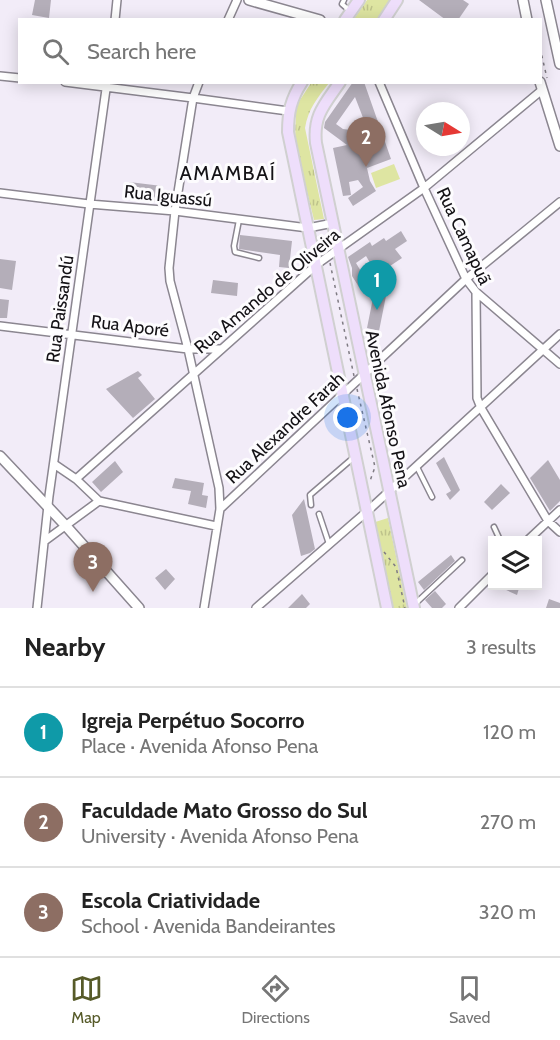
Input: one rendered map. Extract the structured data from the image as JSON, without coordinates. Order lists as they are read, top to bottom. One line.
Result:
{"streets":{"main road":["Avenida Afonso Pena"],"street":["Rua Iguassú","Rua Camapuã","Rua Amando de Oliveira","Rua Paissandú","Rua Aporé","Rua Alexandre Farah"]},"crossings":[["Rua Iguassú","Rua Paissandú"],["Rua Iguassú","Avenida Afonso Pena"],["Rua Camapuã","Rua Amando de Oliveira"],["Rua Camapuã","Rua Alexandre Farah"],["Rua Amando de Oliveira","Rua Aporé"],["Rua Amando de Oliveira","Avenida Afonso Pena"],["Rua Paissandú","Rua Aporé"],["Avenida Afonso Pena","Rua Alexandre Farah"]],"districts":["AMAMBAÍ"],"north":"right","page":{"search":"Search here","pins":["2","1","3"],"heading":["Nearby","3 results"],"list":[{"mark":"1","name":"Igreja Perpétuo Socorro","note":"Place · Avenida Afonso Pena","value":"120 m"},{"mark":"2","name":"Faculdade Mato Grosso do Sul","note":"University · Avenida Afonso Pena","value":"270 m"},{"mark":"3","name":"Escola Criatividade","note":"School · Avenida Bandeirantes","value":"320 m"}],"nav":["Map","Directions","Saved"]}}
